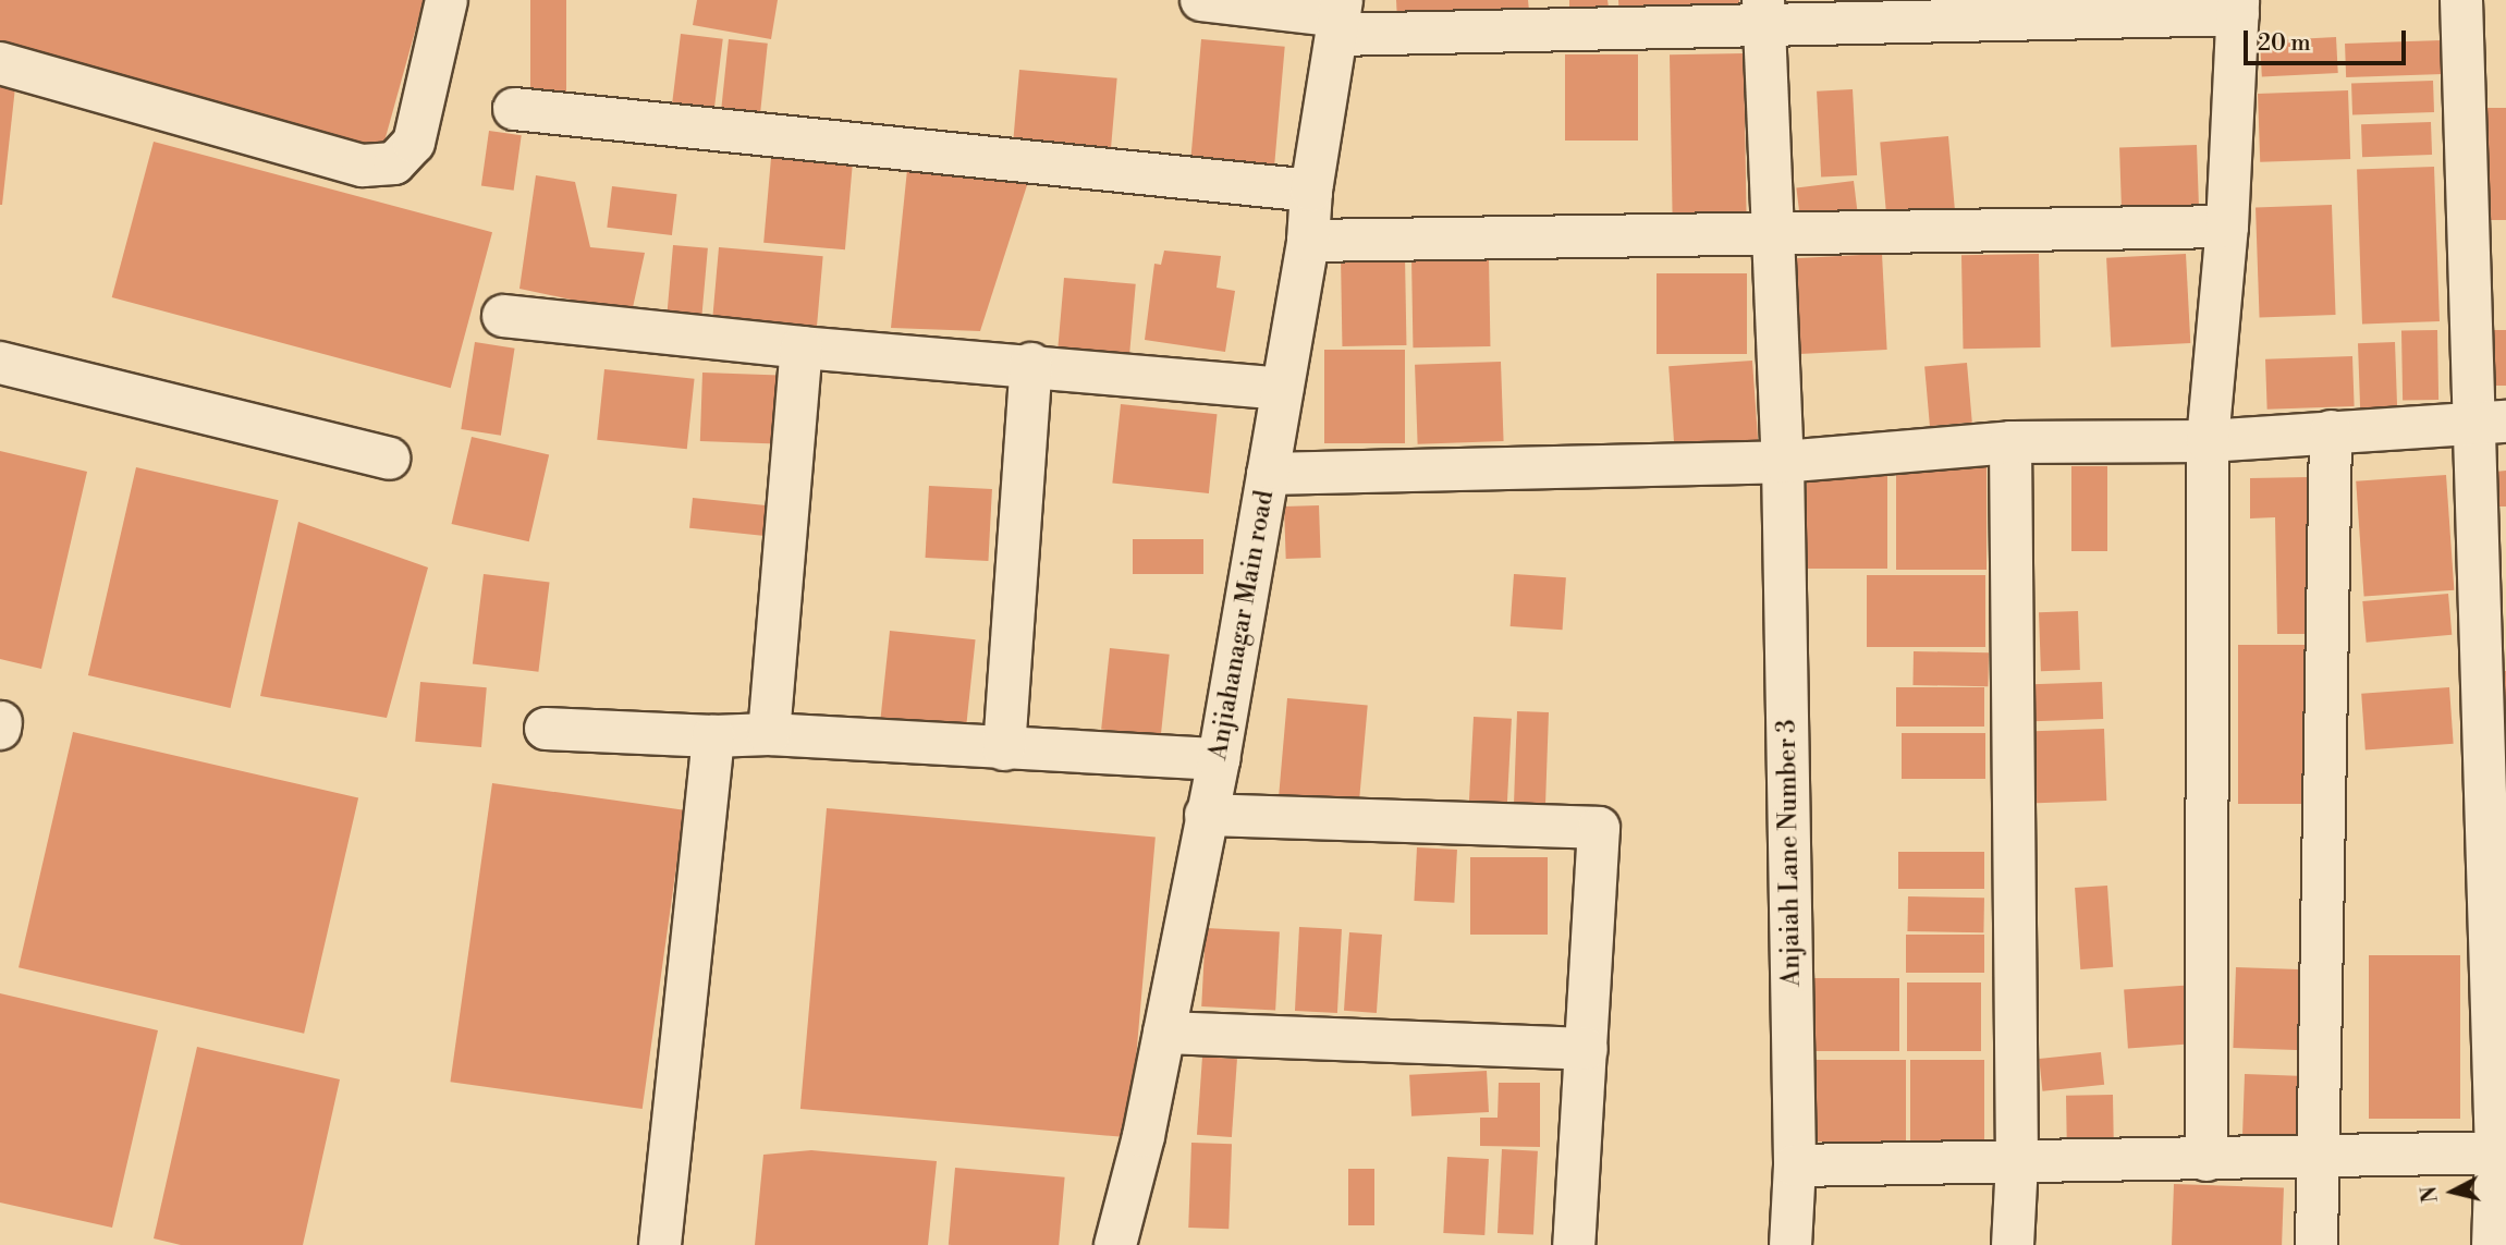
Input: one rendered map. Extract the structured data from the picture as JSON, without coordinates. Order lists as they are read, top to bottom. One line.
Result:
{"streets":{"street":["Anjiahanagar Main road","Anjaiah Lane Number 3"]},"scale_bar":"20 m","north":"left"}
